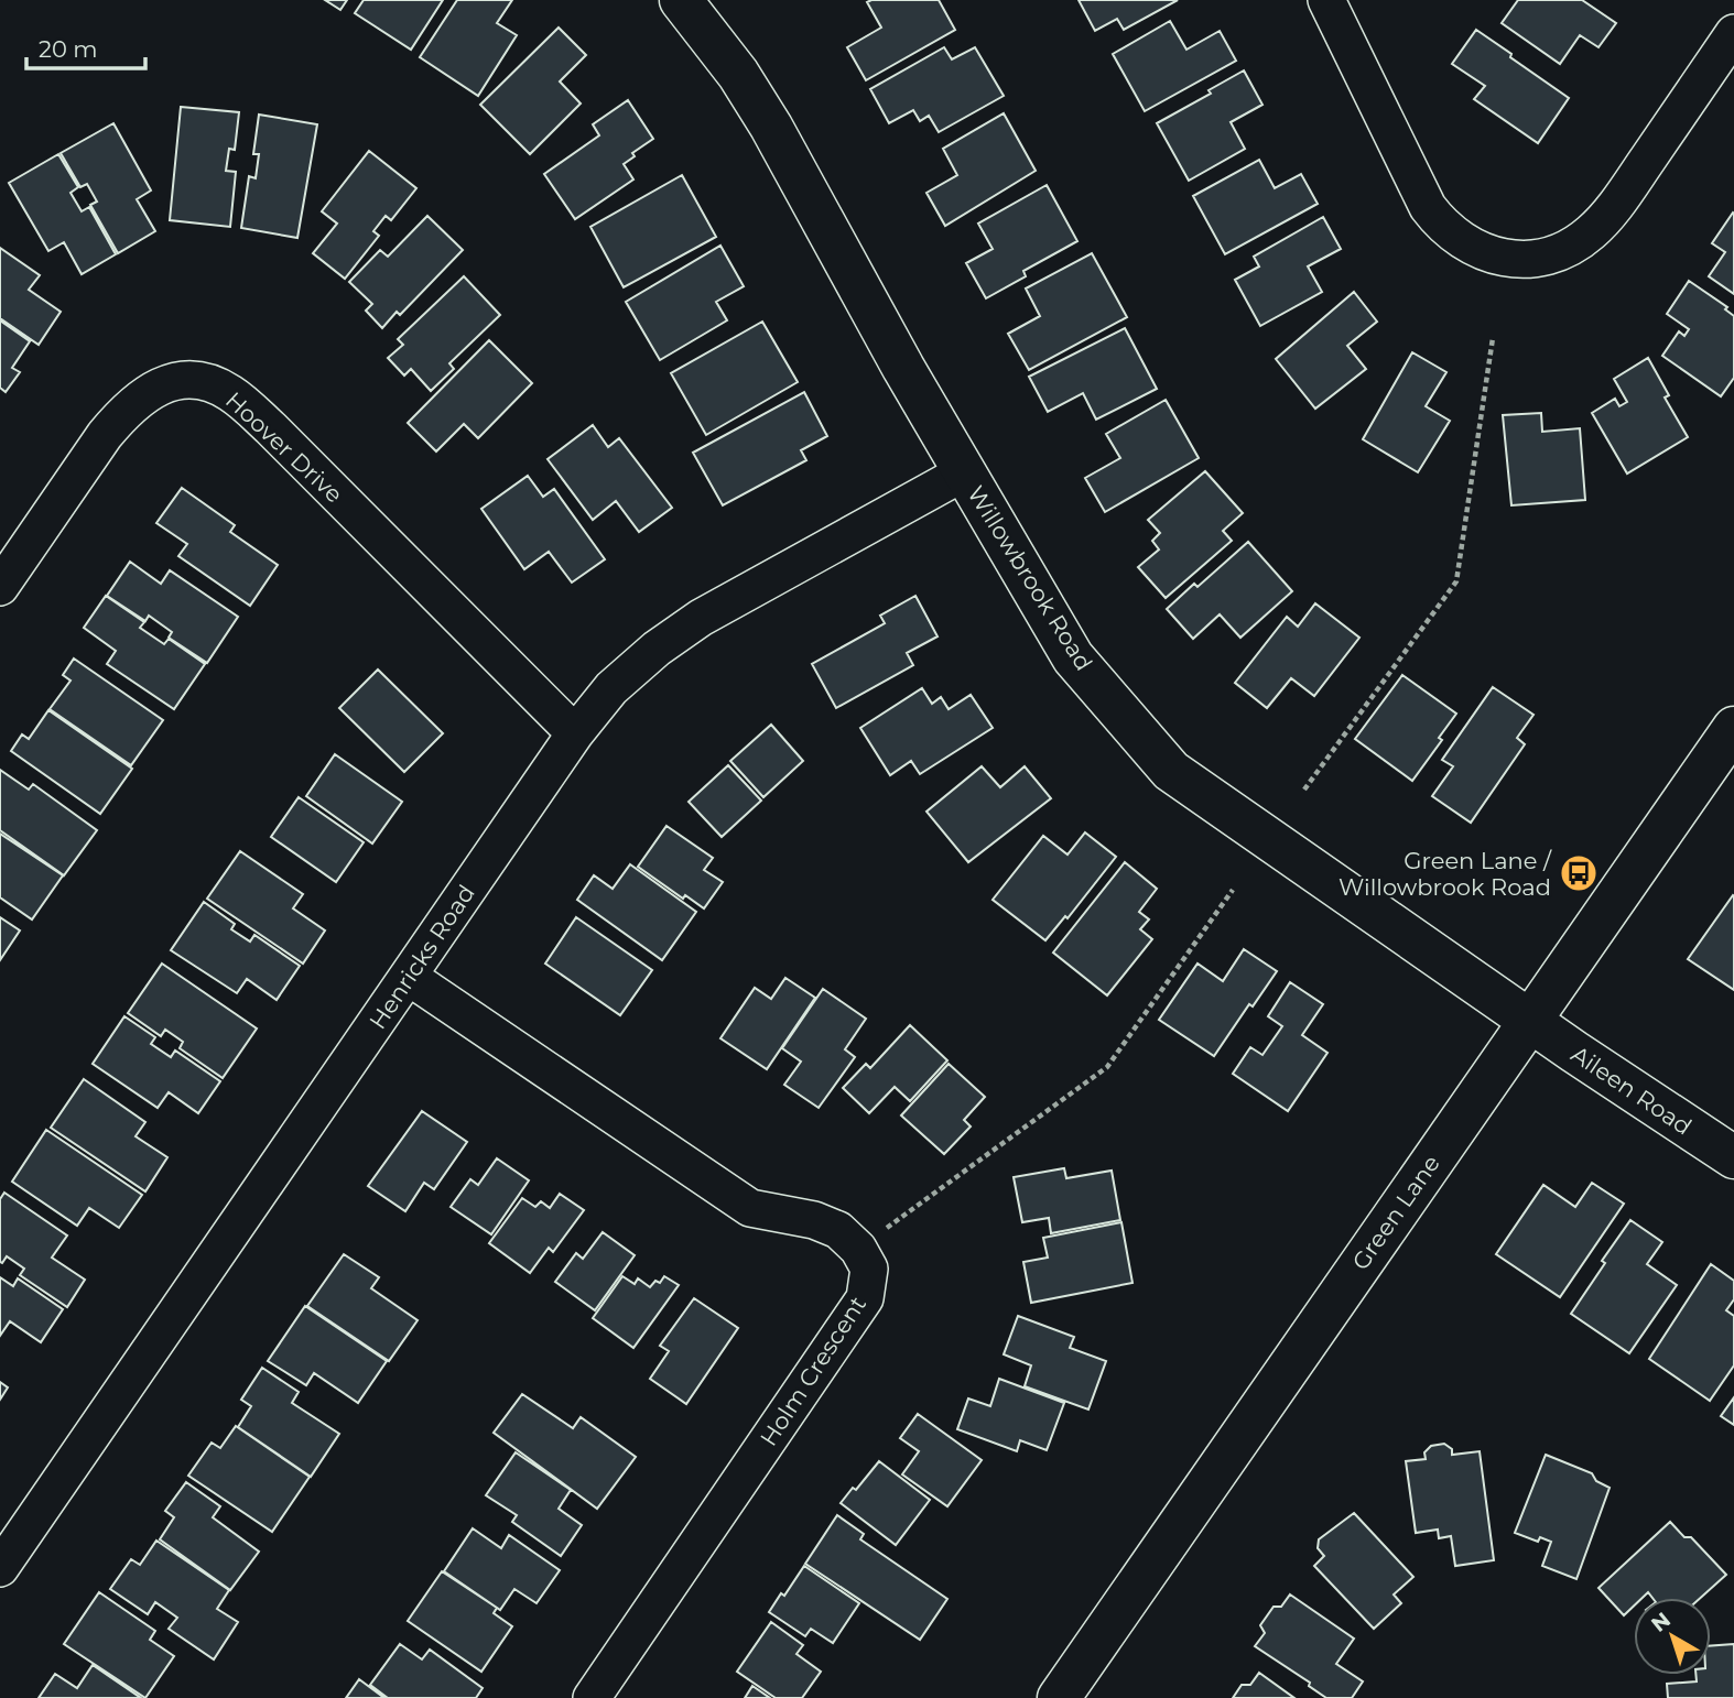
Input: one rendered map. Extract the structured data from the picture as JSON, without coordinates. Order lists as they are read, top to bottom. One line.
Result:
{"streets":{"street":["Hoover Drive","Willowbrook Road","Henricks Road","Aileen Road","Green Lane","Holm Crescent"]},"crossings":[["Hoover Drive","Henricks Road"],["Willowbrook Road","Henricks Road"],["Willowbrook Road","Aileen Road"],["Willowbrook Road","Green Lane"],["Aileen Road","Green Lane"]],"places":{"bus stop":["Green Lane / Willowbrook Road"]},"scale_bar":"20 m","north":"top left"}
